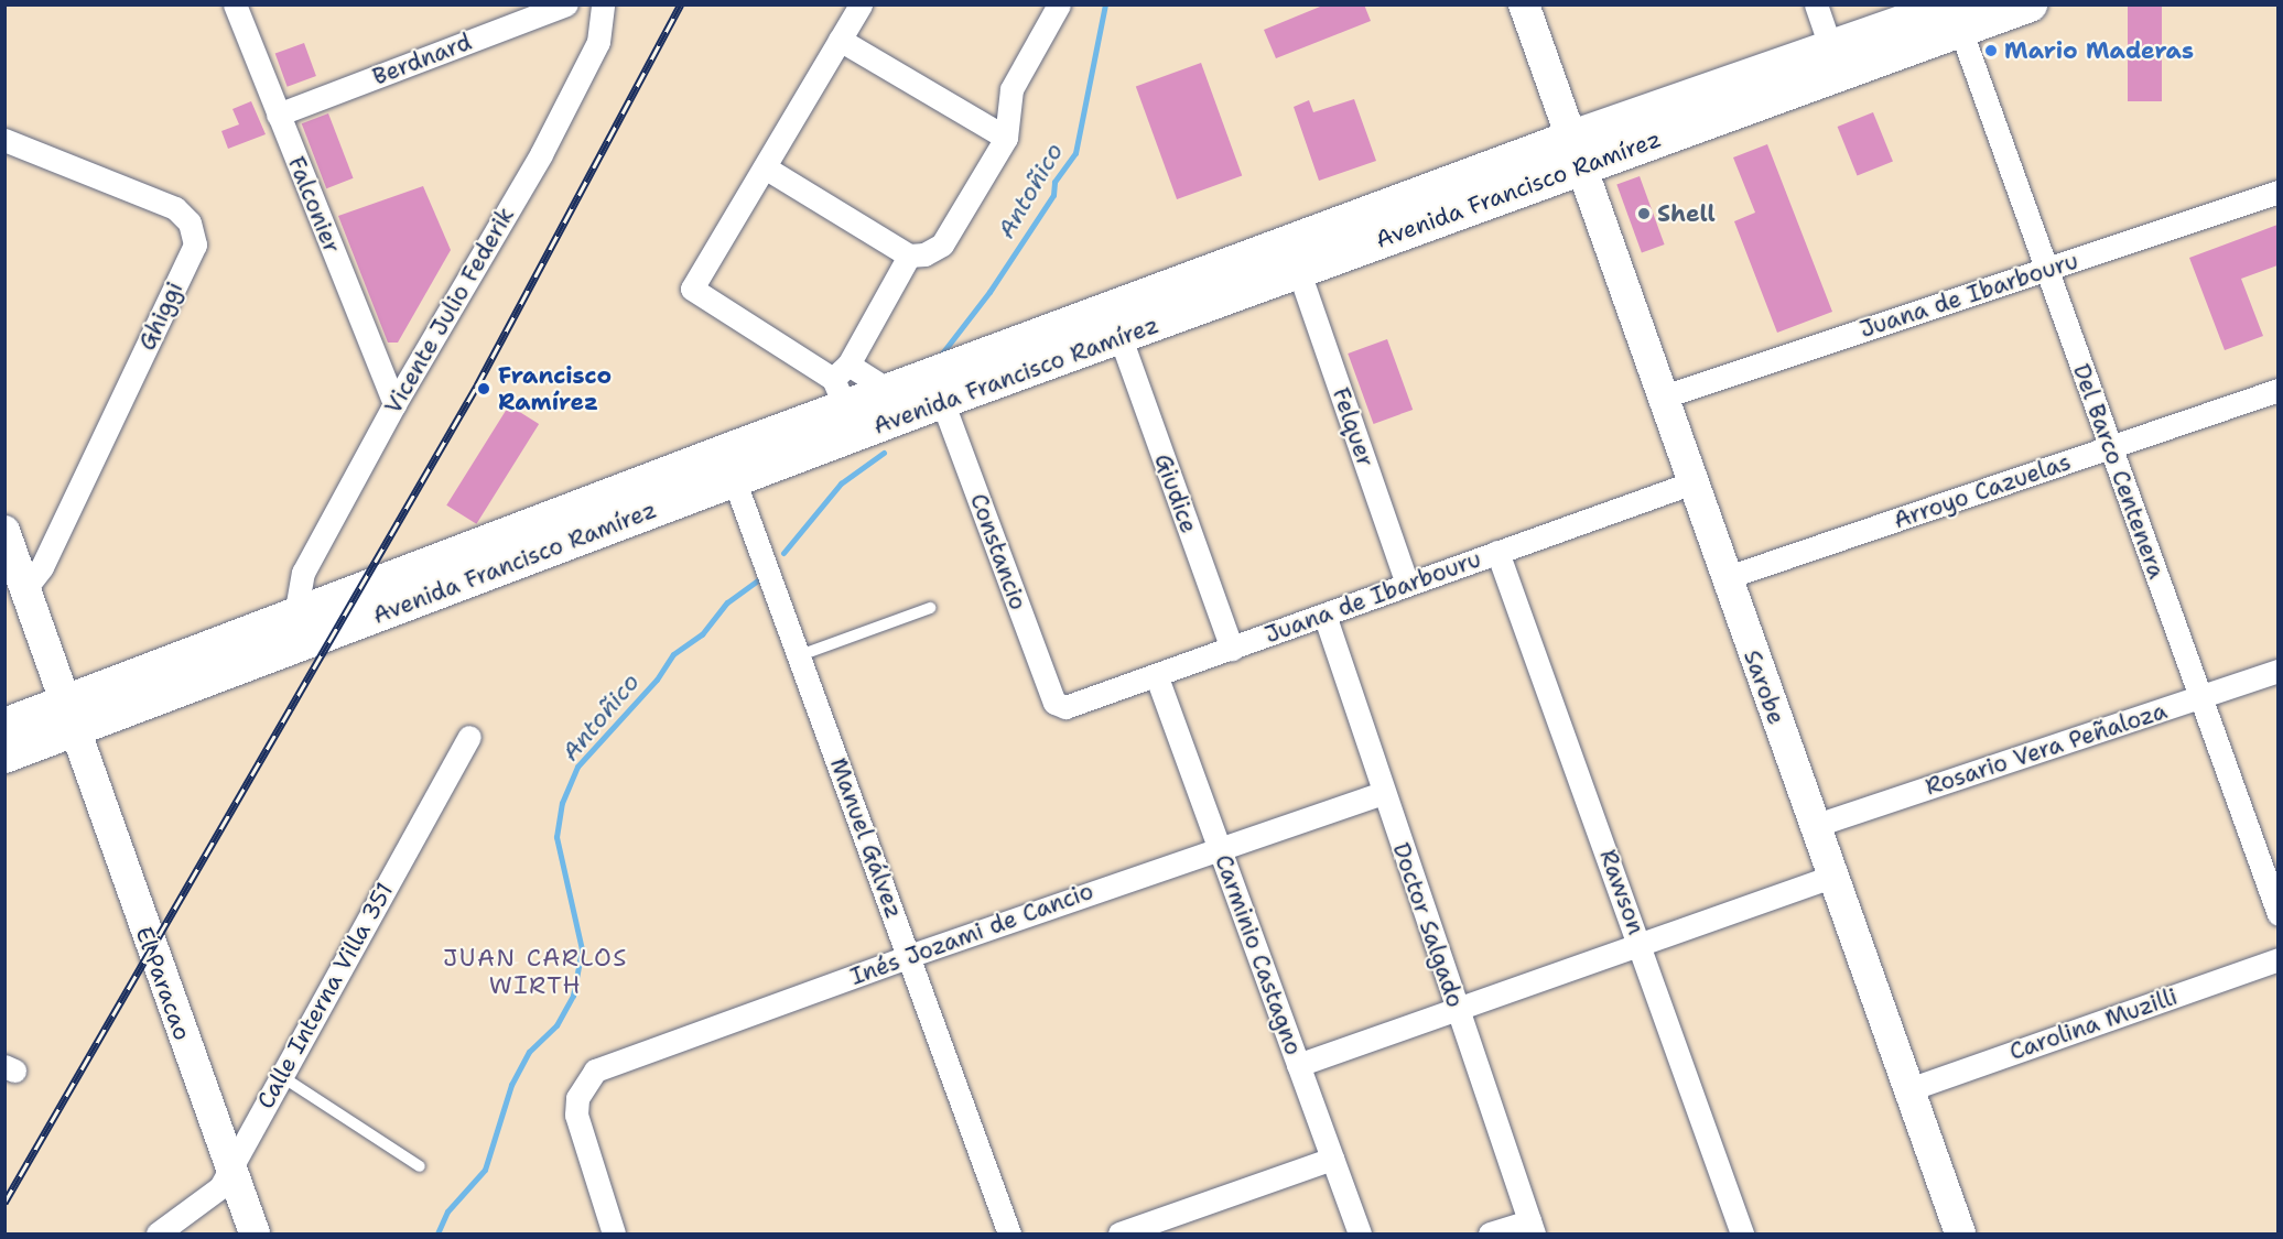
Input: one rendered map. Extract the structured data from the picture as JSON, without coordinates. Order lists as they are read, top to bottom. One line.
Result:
{"streets":{"main road":["Avenida Francisco Ramírez"],"street":["Berdnard","Falconier","Juana de Ibarbouru","Vicente Julio Federik","Ghiggi","Felquer","Del Barco Centenera","Arroyo Cazuelas","Giudice","Constancio","Sarobe","Rosario Vera Peñaloza","Manuel Gálvez","Rawson","Doctor Salgado","Inés Jozami de Cancio","Carminio Castagno","El Paracao","Calle Interna Villa 351","Carolina Muzilli"]},"crossings":[["Berdnard","Falconier"],["Avenida Francisco Ramírez","Vicente Julio Federik"],["Avenida Francisco Ramírez","Felquer"],["Avenida Francisco Ramírez","Del Barco Centenera"],["Avenida Francisco Ramírez","Giudice"],["Avenida Francisco Ramírez","Constancio"],["Avenida Francisco Ramírez","Sarobe"],["Avenida Francisco Ramírez","Manuel Gálvez"],["Avenida Francisco Ramírez","El Paracao"],["Falconier","Vicente Julio Federik"],["Juana de Ibarbouru","Felquer"],["Juana de Ibarbouru","Del Barco Centenera"],["Juana de Ibarbouru","Giudice"],["Juana de Ibarbouru","Constancio"],["Juana de Ibarbouru","Sarobe"],["Juana de Ibarbouru","Rawson"],["Juana de Ibarbouru","Doctor Salgado"],["Juana de Ibarbouru","Carminio Castagno"],["Ghiggi","El Paracao"],["Del Barco Centenera","Arroyo Cazuelas"],["Del Barco Centenera","Rosario Vera Peñaloza"],["Arroyo Cazuelas","Sarobe"],["Sarobe","Rosario Vera Peñaloza"],["Sarobe","Carolina Muzilli"],["Manuel Gálvez","Inés Jozami de Cancio"],["Doctor Salgado","Inés Jozami de Cancio"],["Inés Jozami de Cancio","Carminio Castagno"],["El Paracao","Calle Interna Villa 351"]],"districts":["JUAN CARLOS WIRTH"],"water":["Antoñico"],"places":["Mario Maderas","Shell","Francisco Ramírez"]}
